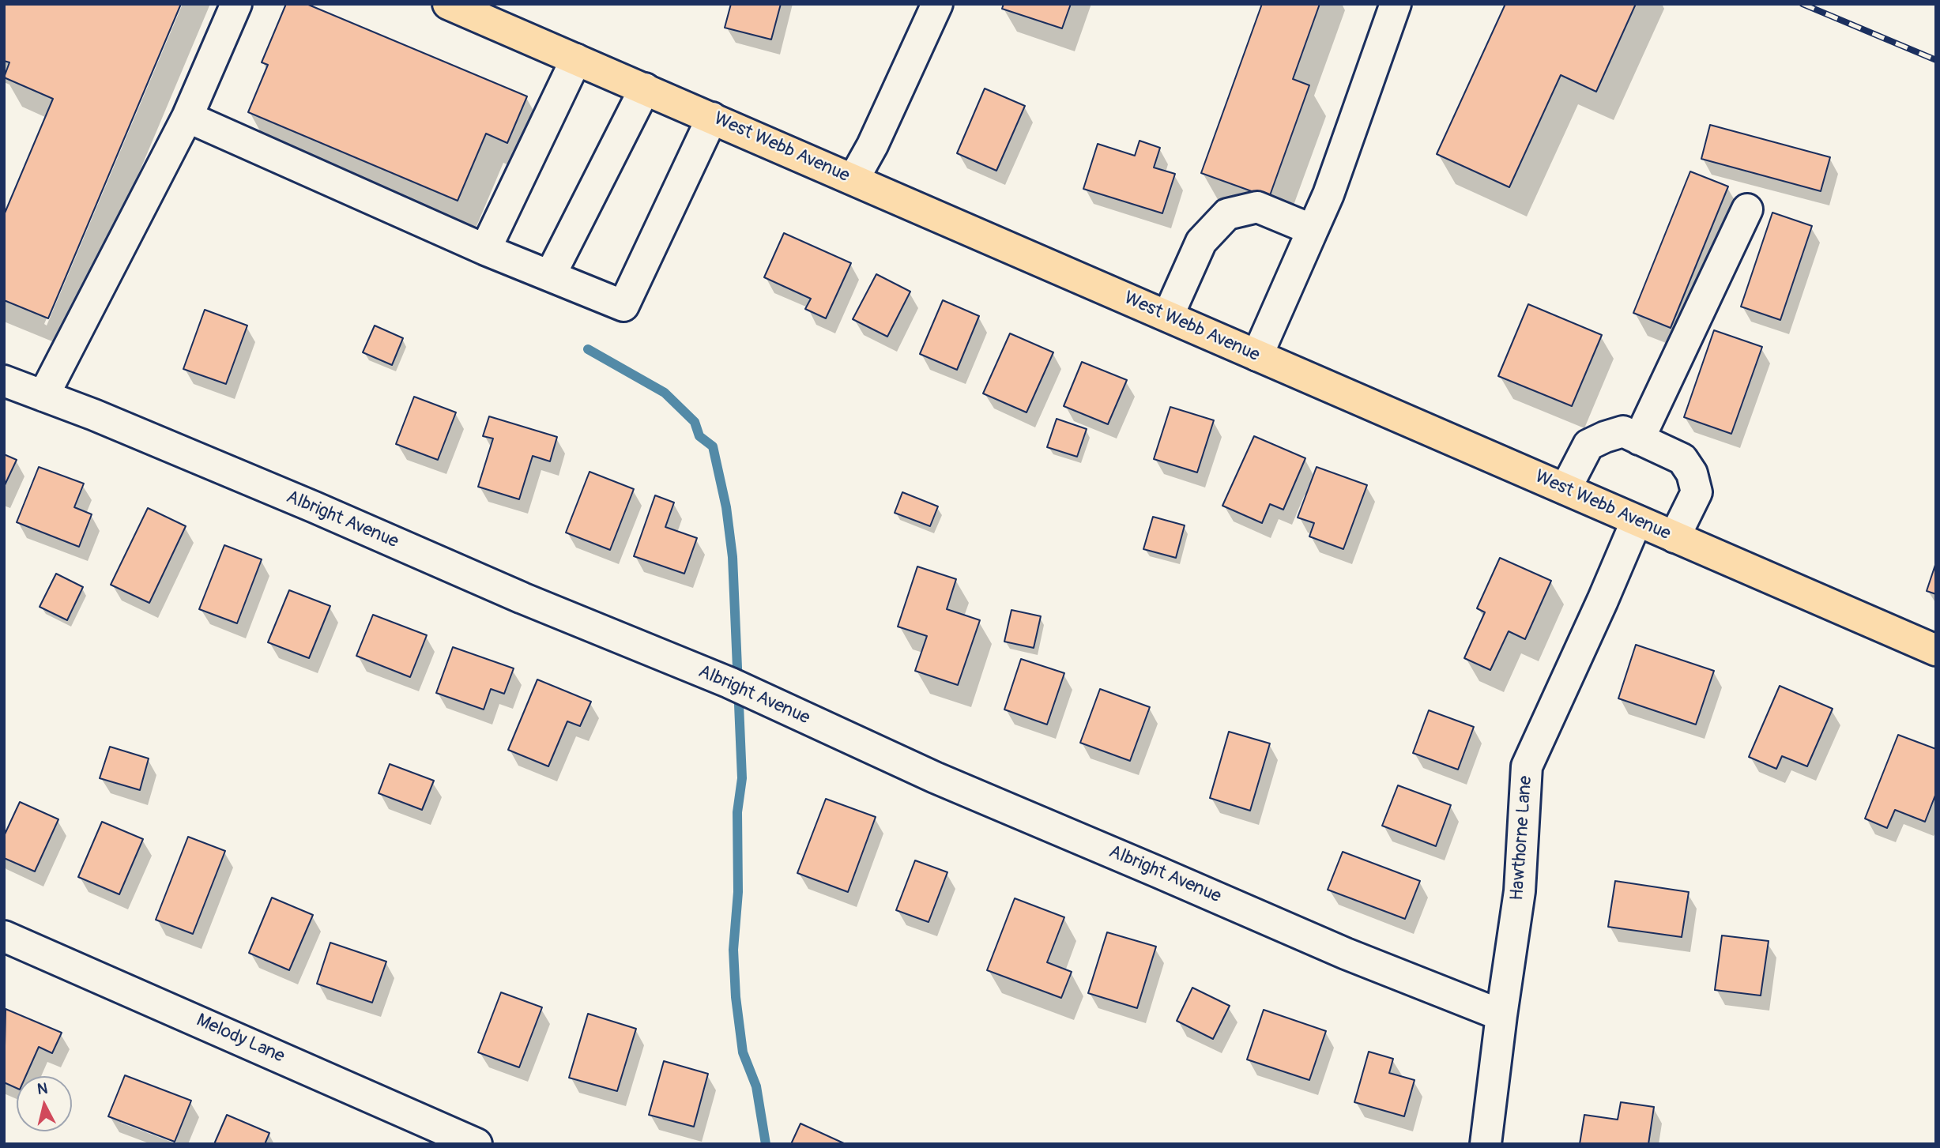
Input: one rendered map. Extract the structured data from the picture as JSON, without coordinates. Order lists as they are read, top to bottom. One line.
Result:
{"streets":{"highway":["West Webb Avenue"],"street":["Albright Avenue","Hawthorne Lane","Melody Lane"]},"crossings":[["West Webb Avenue","Hawthorne Lane"],["Albright Avenue","Hawthorne Lane"]],"north":"top"}
